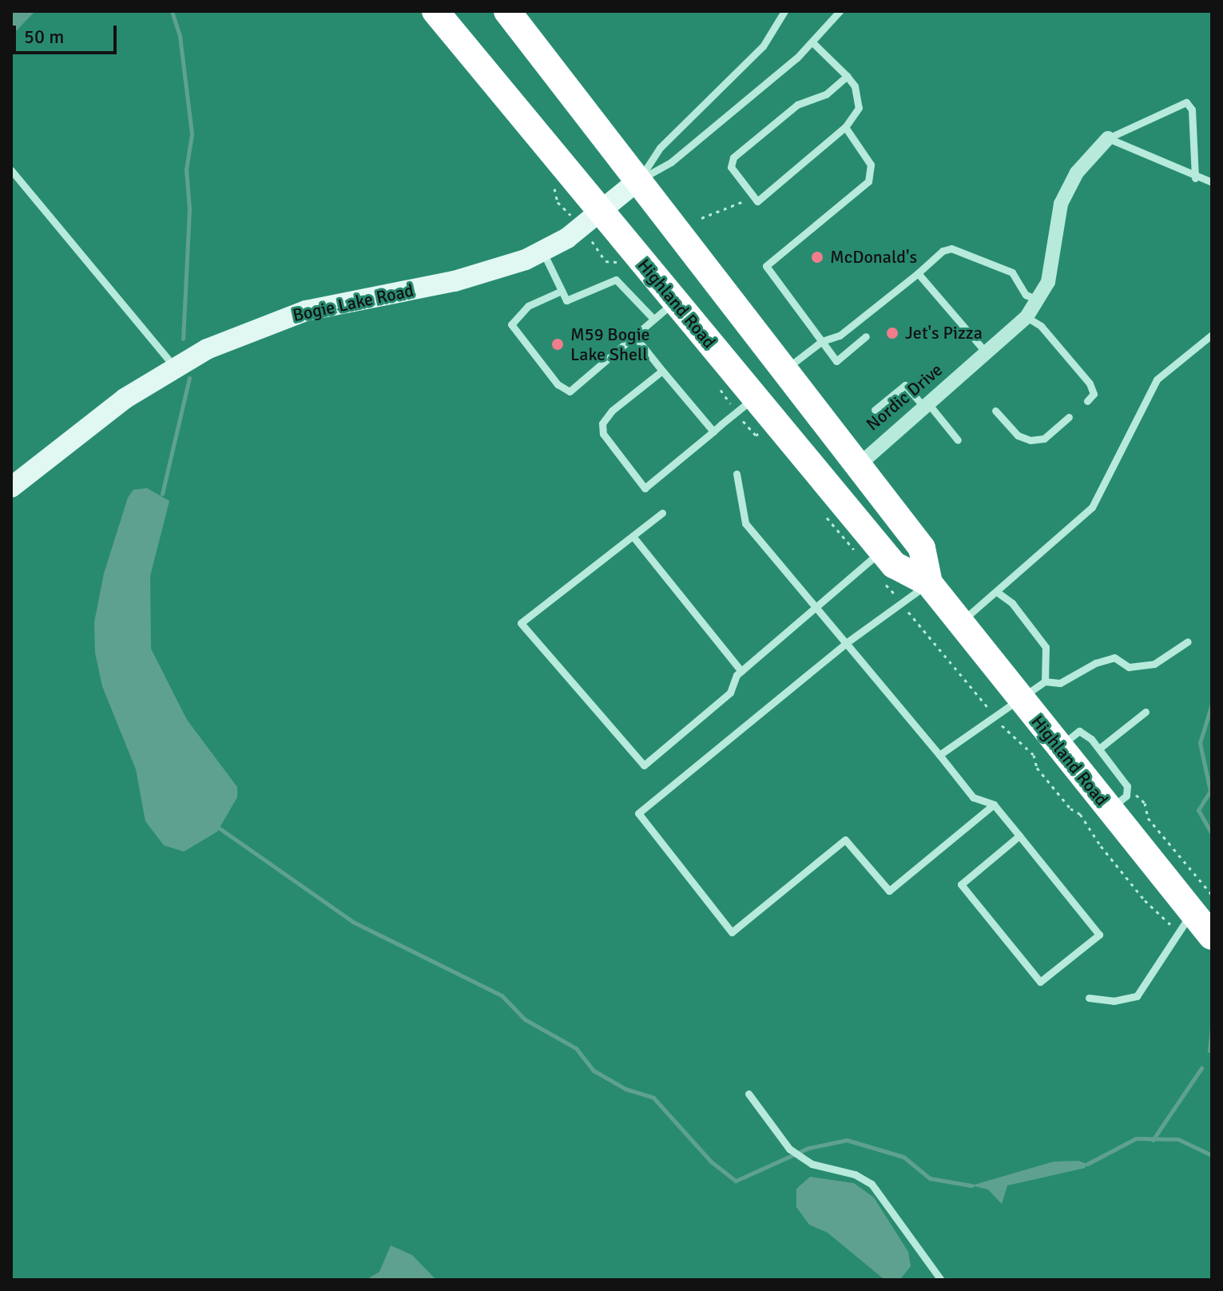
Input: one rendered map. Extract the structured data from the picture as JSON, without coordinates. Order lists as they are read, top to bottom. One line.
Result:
{"streets":{"highway":["Highland Road"],"main road":["Bogie Lake Road"],"street":["Nordic Drive"]},"crossings":[["Bogie Lake Road","Highland Road"],["Highland Road","Nordic Drive"]],"places":["McDonald's","Jet's Pizza","M59 Bogie Lake Shell"],"scale_bar":"50 m"}
